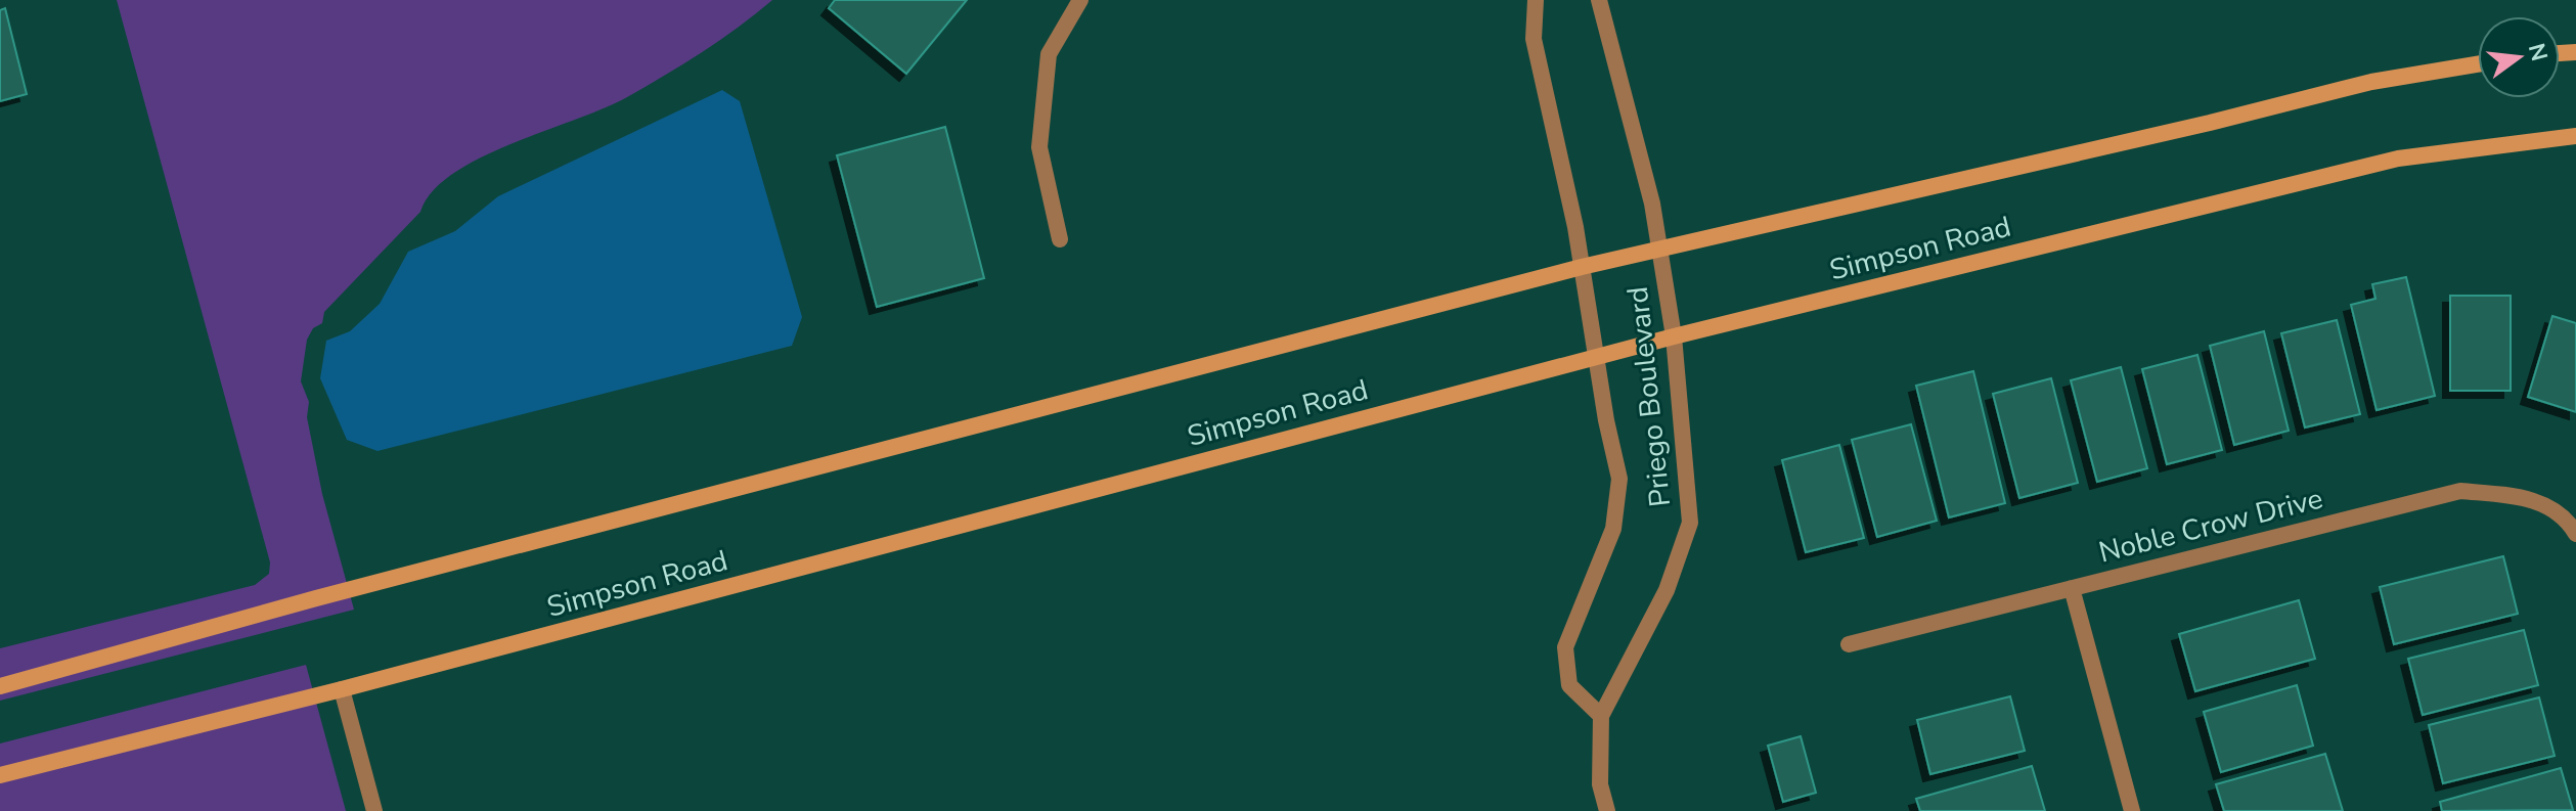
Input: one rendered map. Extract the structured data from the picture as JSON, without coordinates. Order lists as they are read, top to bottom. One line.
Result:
{"streets":{"main road":["Simpson Road"],"street":["Priego Boulevard","Noble Crow Drive"]},"crossings":[["Simpson Road","Priego Boulevard"]],"north":"right"}
